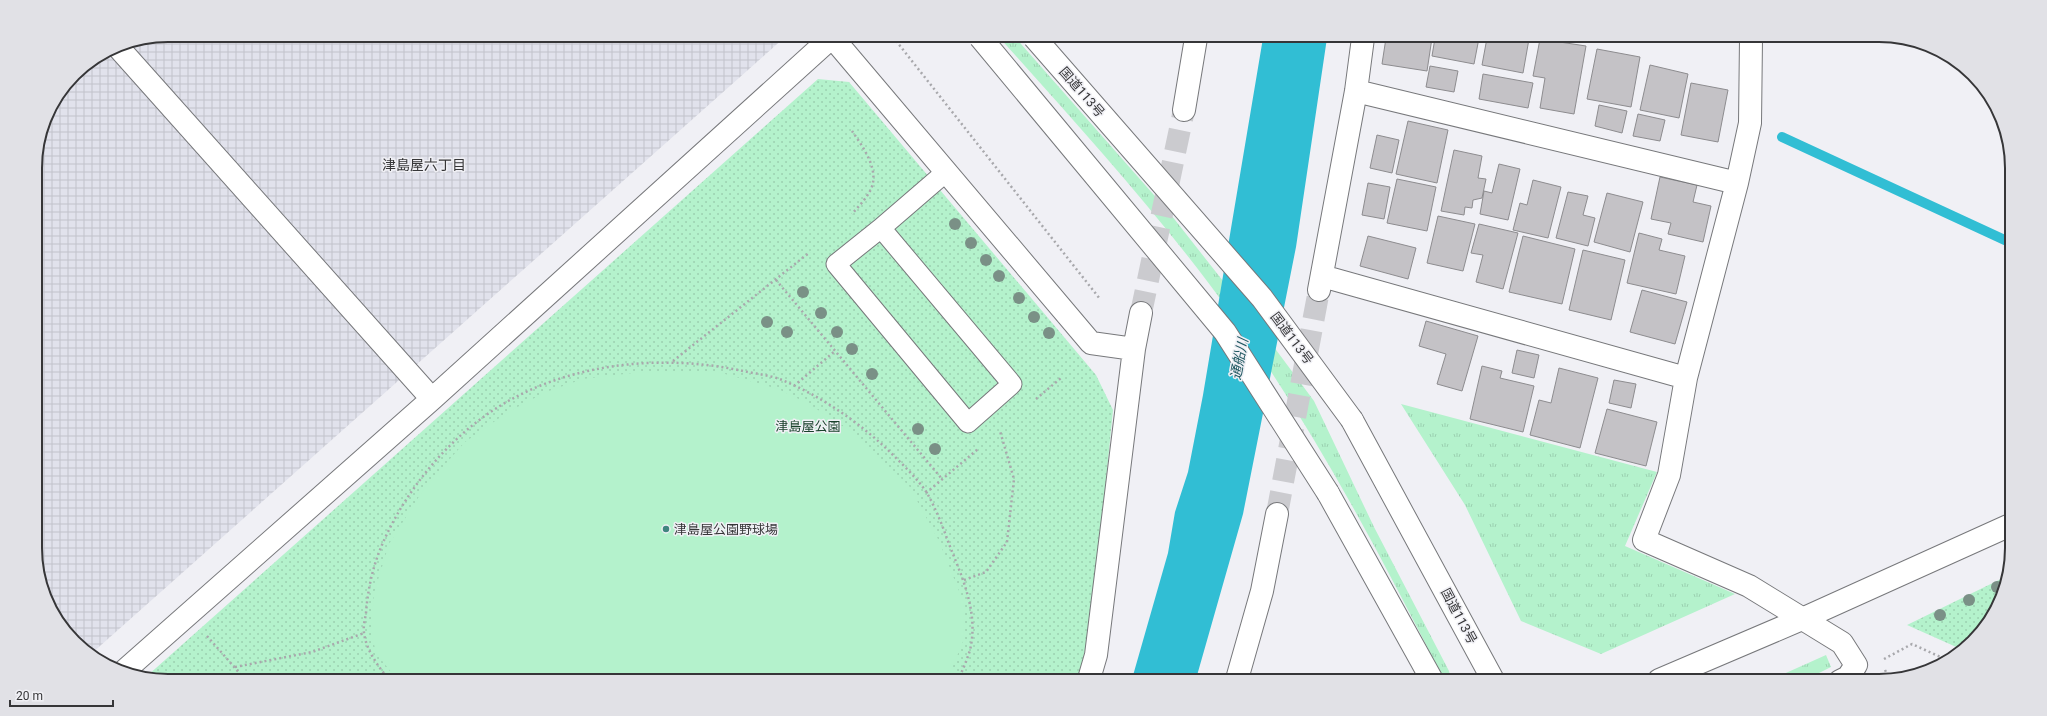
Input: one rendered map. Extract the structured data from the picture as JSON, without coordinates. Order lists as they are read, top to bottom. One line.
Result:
{"streets":{"main road":["国道113号"]},"districts":["津島屋六丁目"],"water":["通船川"],"parks":["津島屋公園"],"places":["津島屋公園野球場"],"scale_bar":"20 m"}
